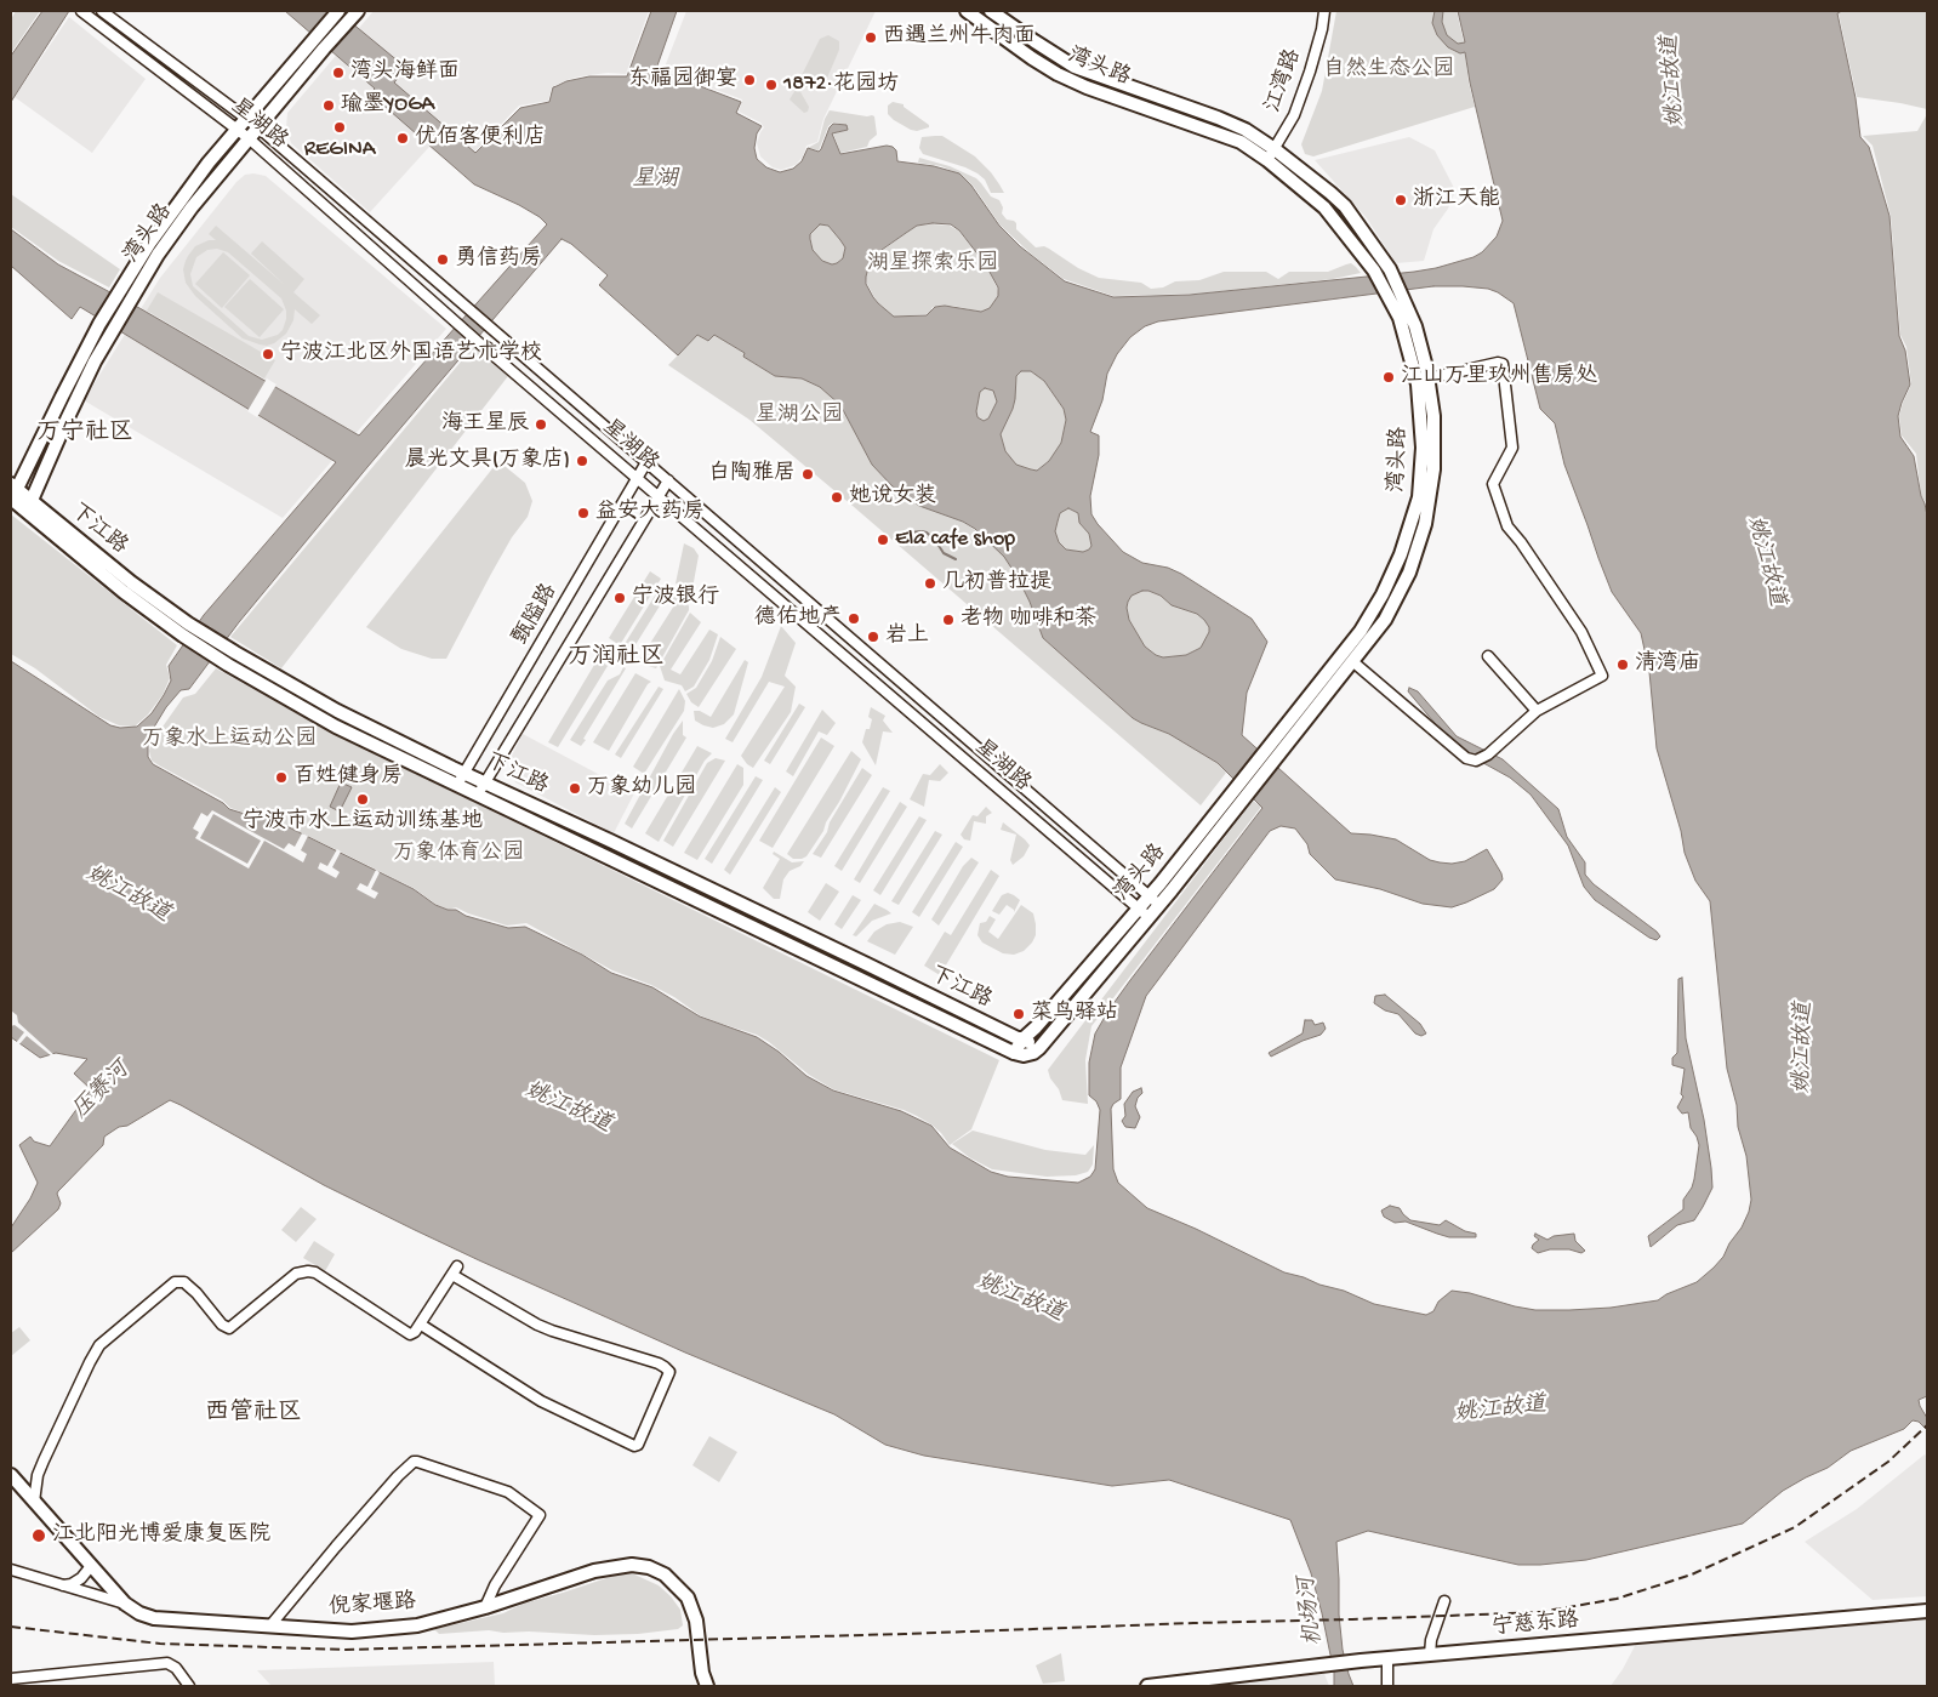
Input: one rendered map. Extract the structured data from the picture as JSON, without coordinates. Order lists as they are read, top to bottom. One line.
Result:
{"streets":{"main road":["湾头路","下江路","倪家堰路","宁慈东路"],"street":["江湾路","星湖路","甄隘路"]},"crossings":[["湾头路","江湾路"],["湾头路","星湖路"],["湾头路","下江路"],["星湖路","甄隘路"],["下江路","甄隘路"]],"districts":["万宁社区","万润社区","西管社区"],"water":["姚江故道","星湖","压赛河","机场河"],"parks":["自然生态公园","湖星探索乐园","星湖公园","万象水上运动公园","万象体育公园"],"places":["西遇兰州牛肉面","湾头海鲜面","东福园御宴","1872·花园坊","瑜墨YOGA","REGINA","优佰客便利店","浙江天能","勇信药房","宁波江北区外国语艺术学校","江山万里玖州售房处","海王星辰","晨光文具(万象店)","白陶雅居","她说女装","益安大药房","Ela cafe shop","几初普拉提","宁波银行","德佑地产","老物 咖啡和茶","岩上","清湾庙","百姓健身房","万象幼儿园","宁波市水上运动训练基地","菜鸟驿站","江北阳光博爱康复医院"]}
